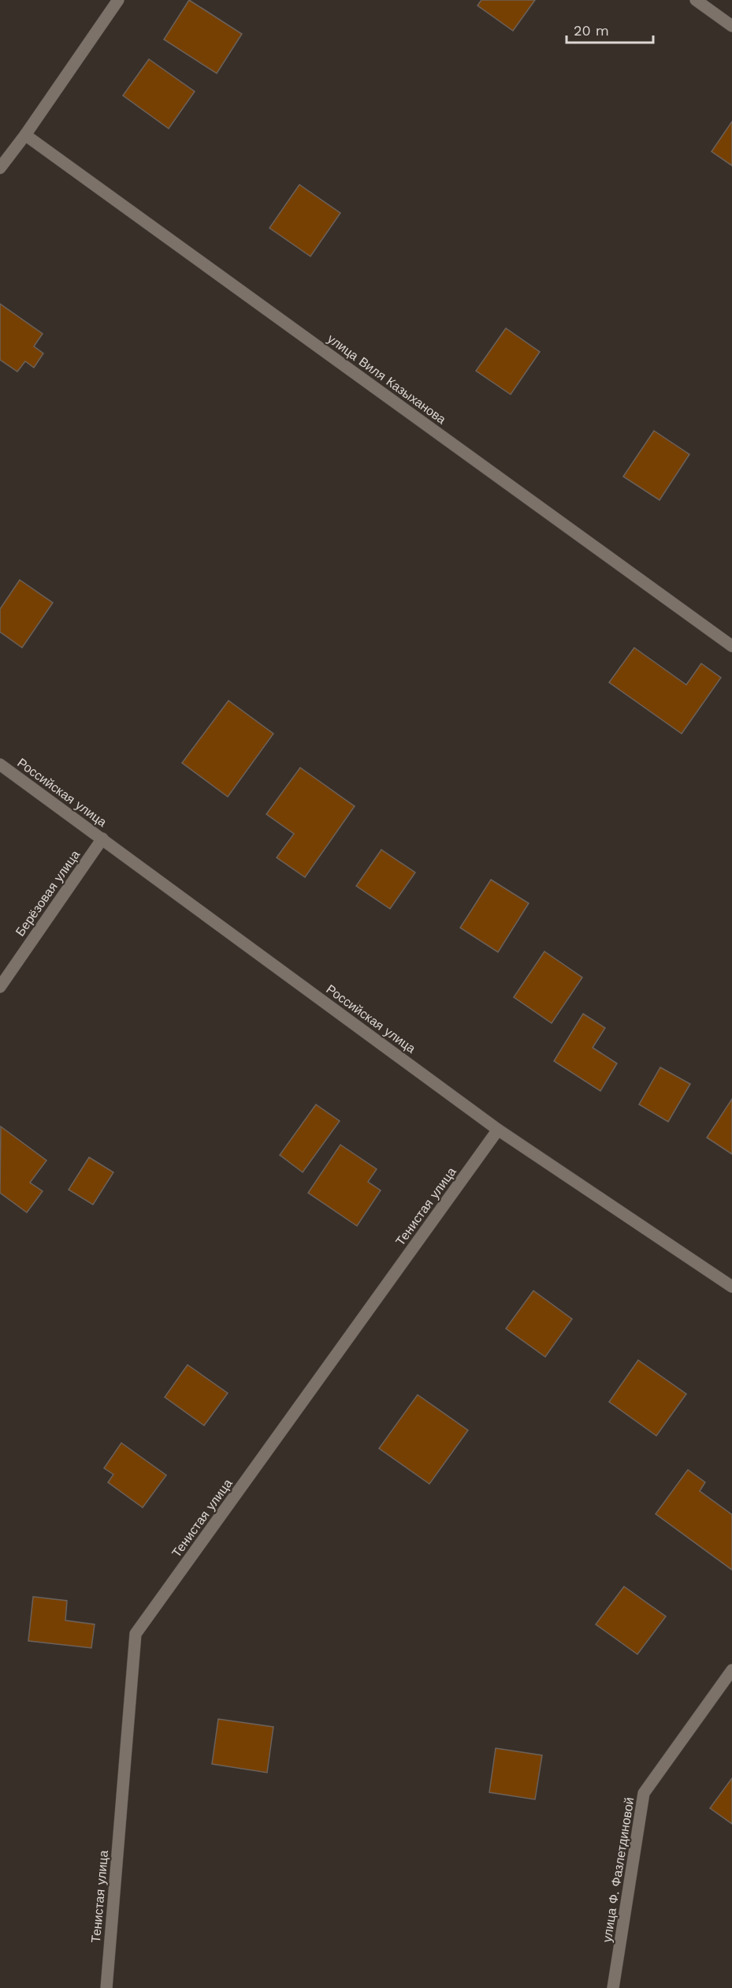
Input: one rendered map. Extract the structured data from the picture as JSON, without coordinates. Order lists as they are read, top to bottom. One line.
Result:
{"streets":{"street":["улица Виля Казыханова","Российская улица","Берёзовая улица","Тенистая улица","улица Ф. Фазлетдиновой"]},"crossings":[["Российская улица","Берёзовая улица"],["Российская улица","Тенистая улица"]],"scale_bar":"20 m"}
